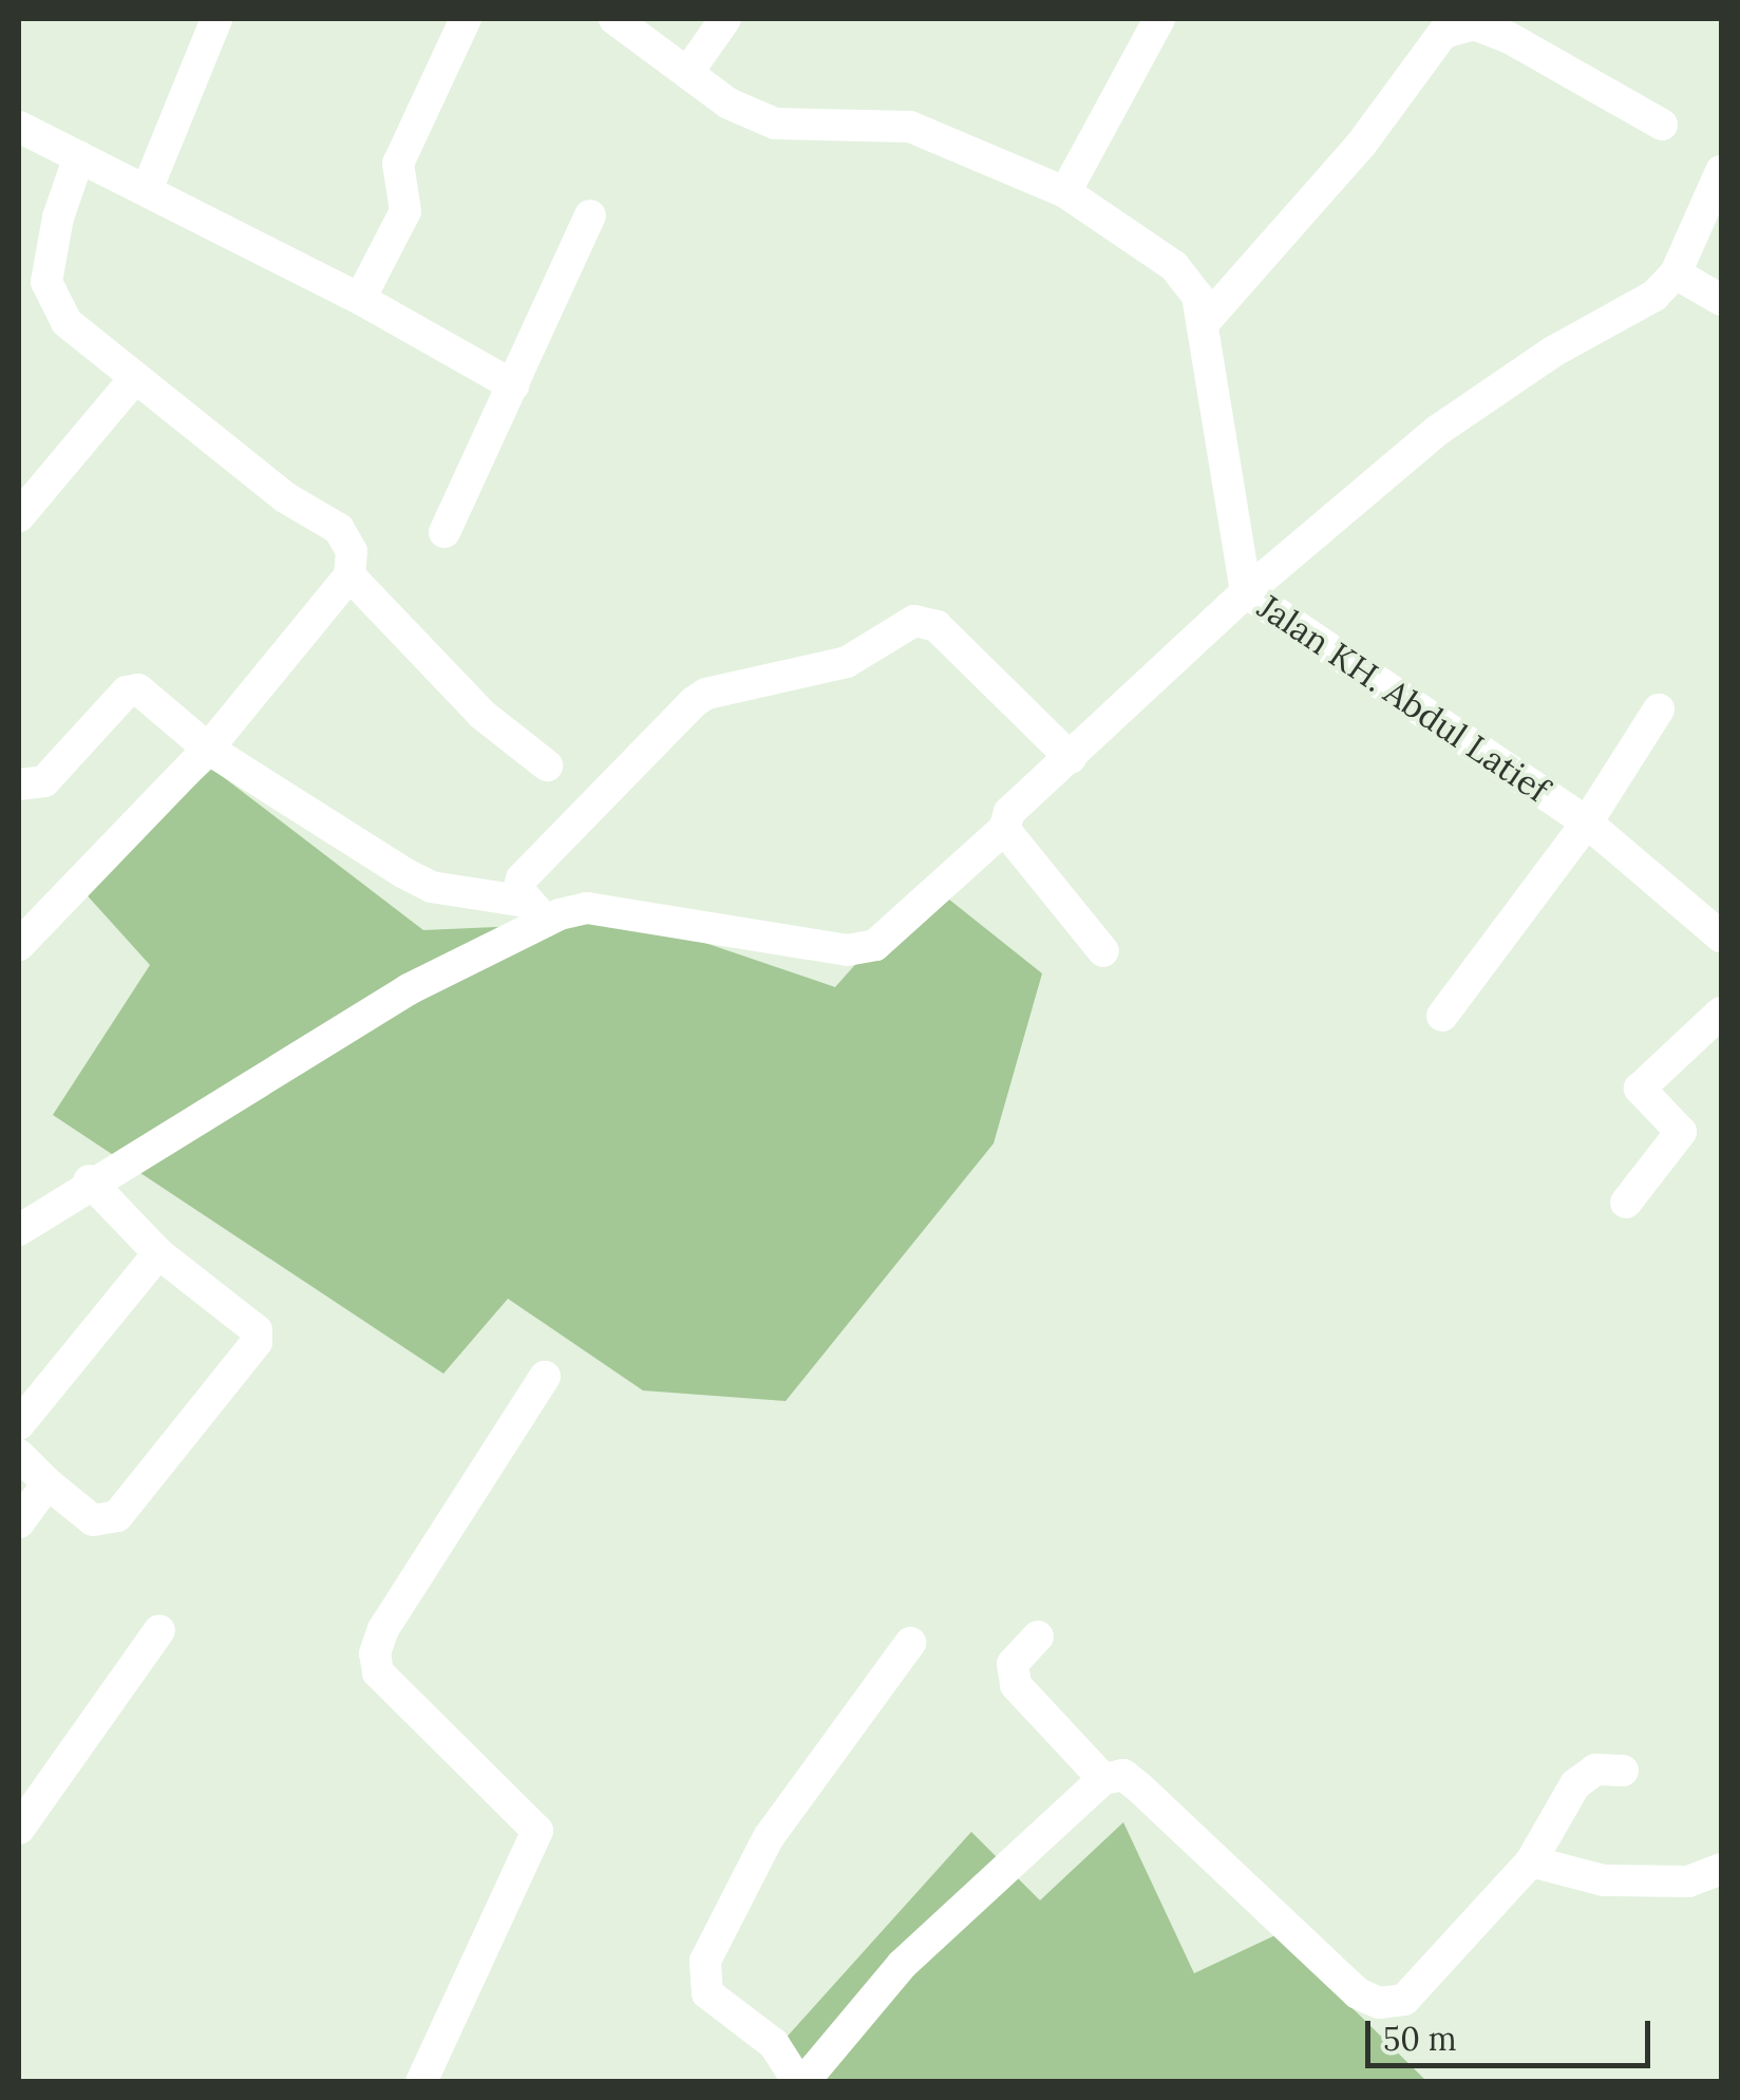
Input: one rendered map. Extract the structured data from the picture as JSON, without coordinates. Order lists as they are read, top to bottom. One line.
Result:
{"streets":{"street":["Jalan KH. Abdul Latief"]},"scale_bar":"50 m"}
